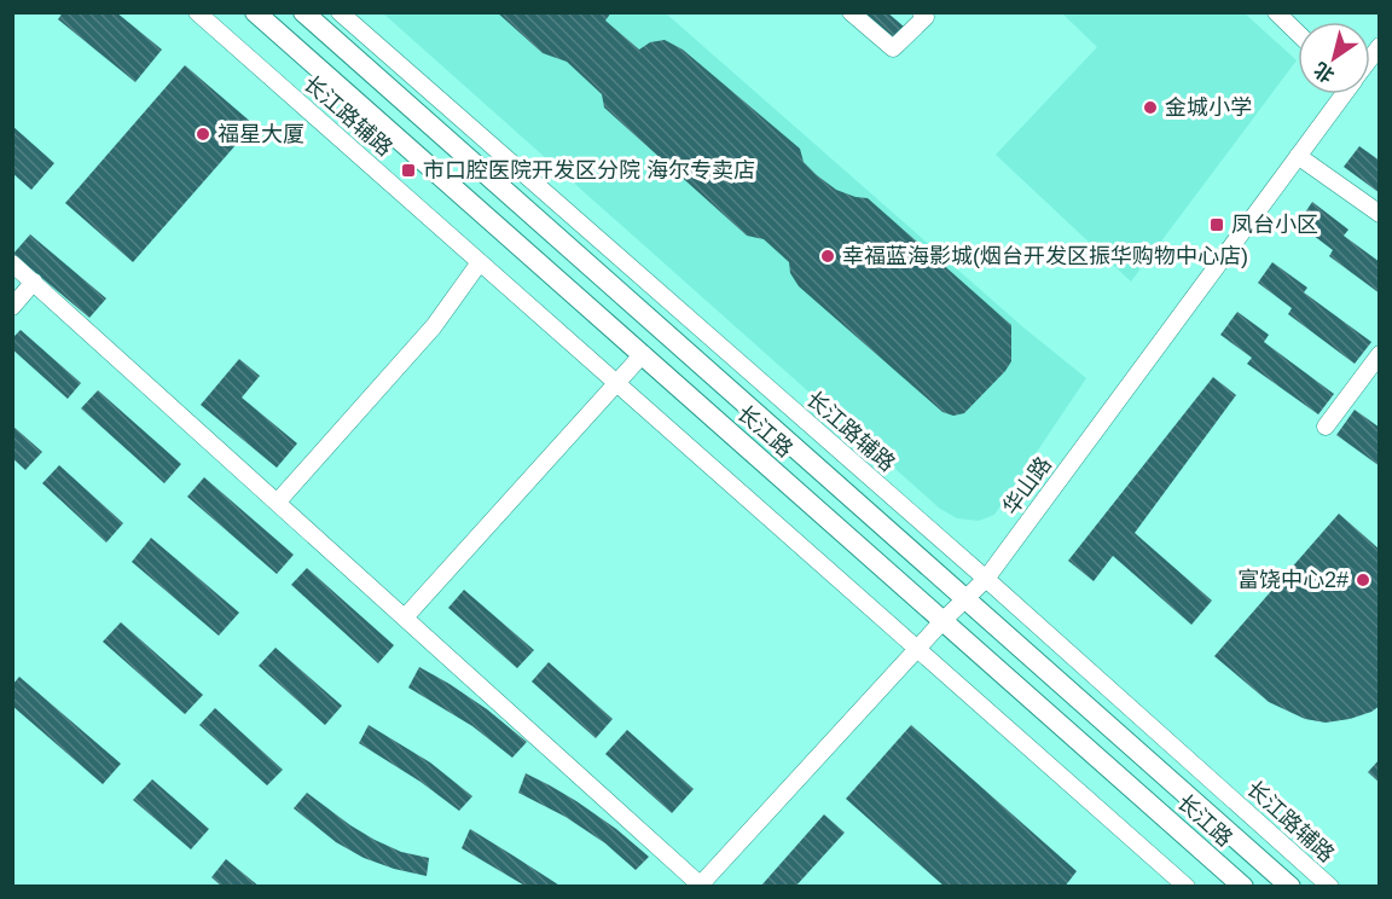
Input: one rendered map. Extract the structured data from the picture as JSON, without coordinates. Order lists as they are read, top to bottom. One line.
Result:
{"streets":{"main road":["长江路"],"street":["长江路辅路","华山路"]},"crossings":[["长江路辅路","华山路"],["长江路","华山路"]],"places":{"other":["金城小学","福星大厦","幸福蓝海影城(烟台开发区振华购物中心店)","富饶中心2#"],"transit":["市口腔医院开发区分院 海尔专卖店","凤台小区"]},"north":"bottom left"}
